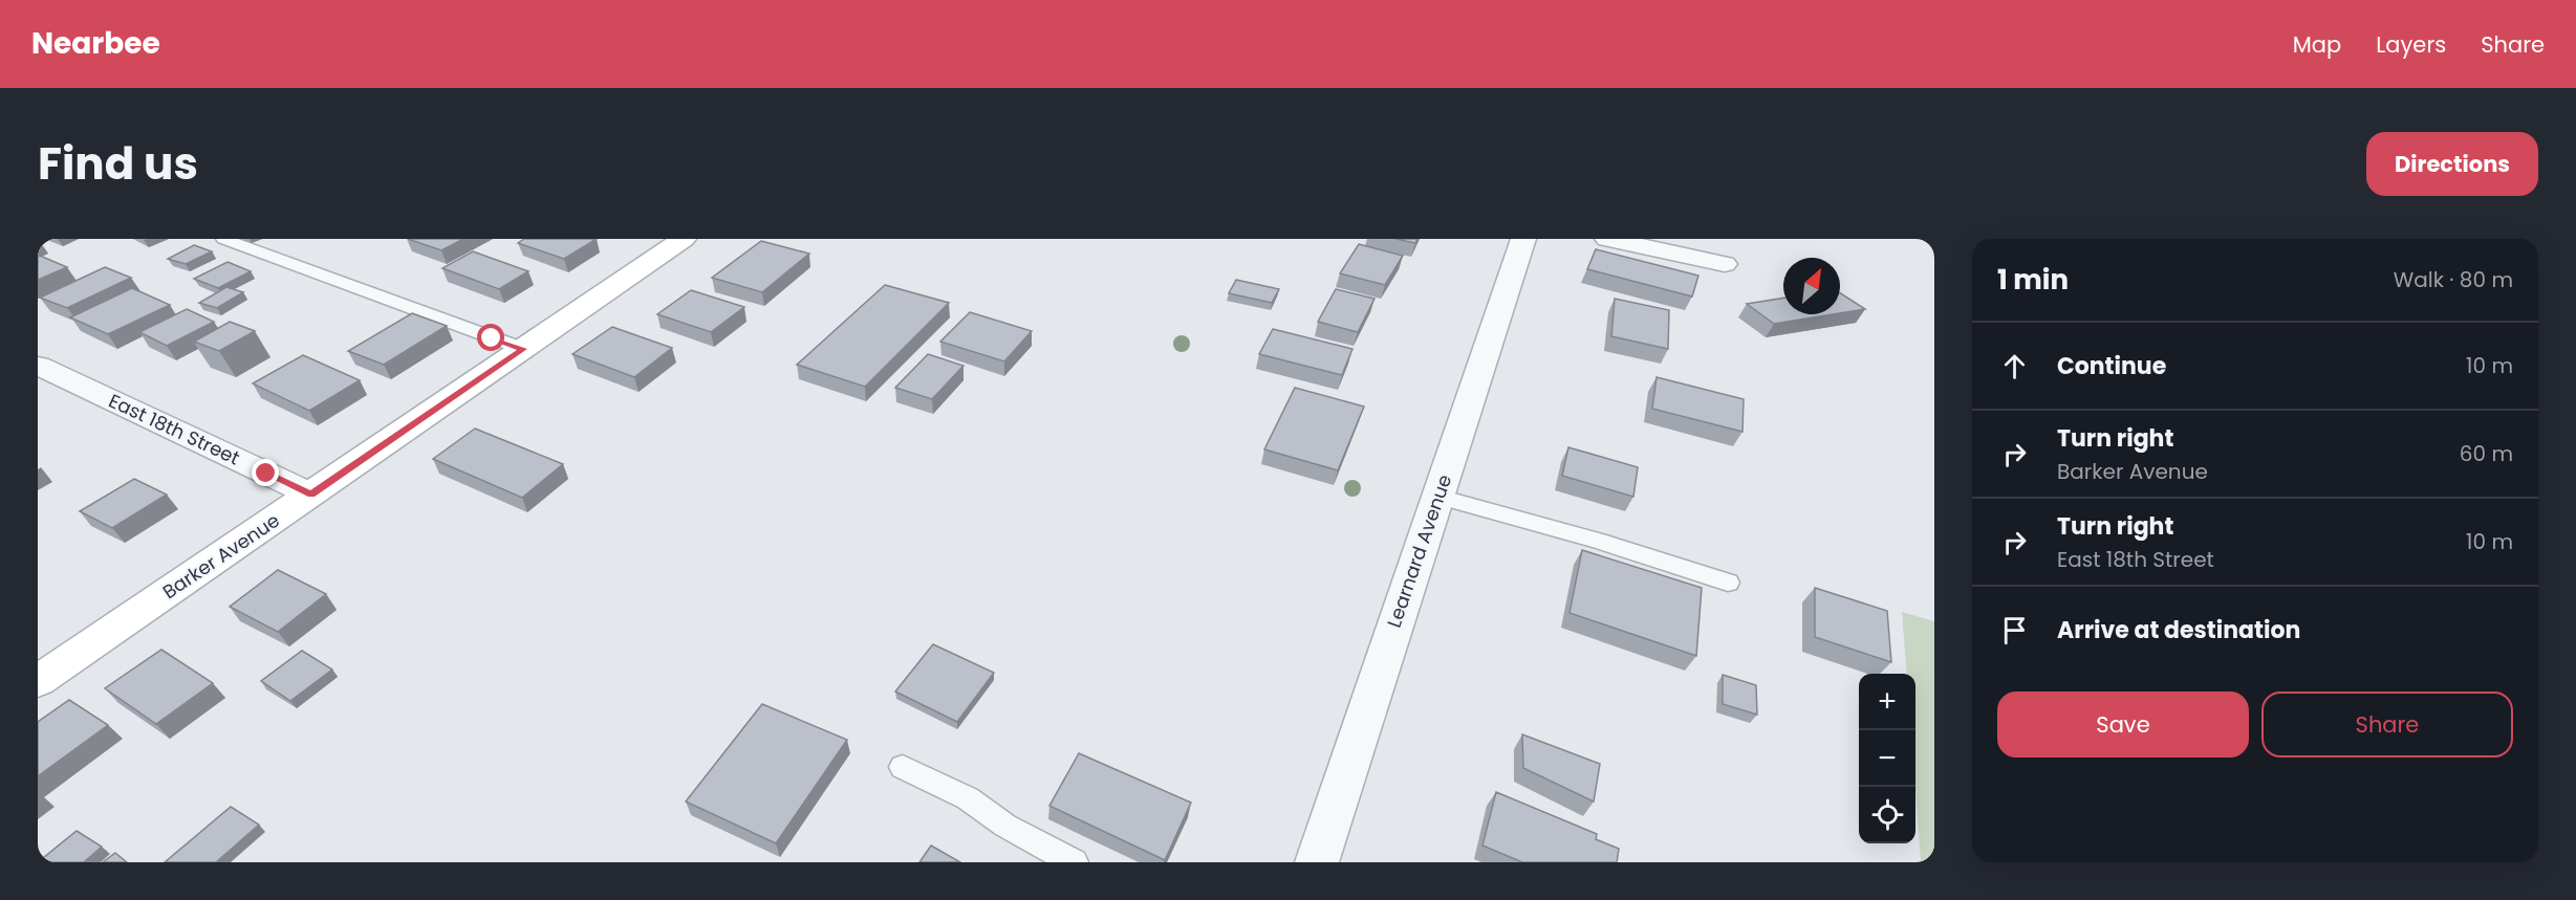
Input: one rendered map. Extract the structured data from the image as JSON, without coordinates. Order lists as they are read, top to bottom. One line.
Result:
{"streets":{"street":["East 18th Street","Learnard Avenue","Barker Avenue"]},"crossings":[["East 18th Street","Barker Avenue"]],"north":"top right","page":{"header":"Nearbee","nav":["Map","Layers","Share"],"title":"Find us","buttons":["Directions",["Save","Share"]],"heading":["1 min","Walk · 80 m"],"list":[["Continue","10 m"],["Turn right","Barker Avenue","60 m"],["Turn right","East 18th Street","10 m"],"Arrive at destination"],"map_buttons":["+","−"]}}
